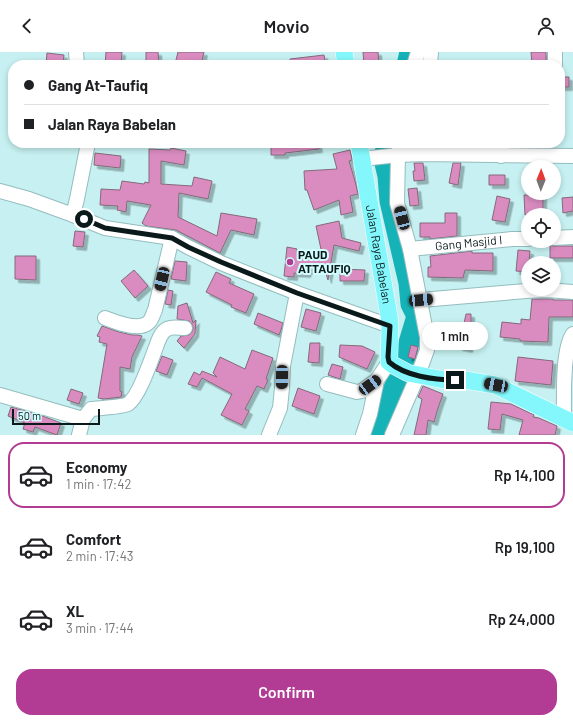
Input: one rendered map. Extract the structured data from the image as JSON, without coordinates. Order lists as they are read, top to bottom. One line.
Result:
{"streets":{"main road":["Jalan Raya Babelan"],"street":["Gang Masjid I"]},"places":["PAUD ATTAUFIQ"],"scale_bar":"50 m","north":"top","page":{"header":"Movio","banner":["Gang At-Taufiq","Jalan Raya Babelan"],"bubble":"1 min","scale":"50 m","list":[{"name":"Economy","note":"1 min · 17:42","value":"Rp 14,100"},{"name":"Comfort","note":"2 min · 17:43","value":"Rp 19,100"},{"name":"XL","note":"3 min · 17:44","value":"Rp 24,000"}],"buttons":"Confirm"}}
